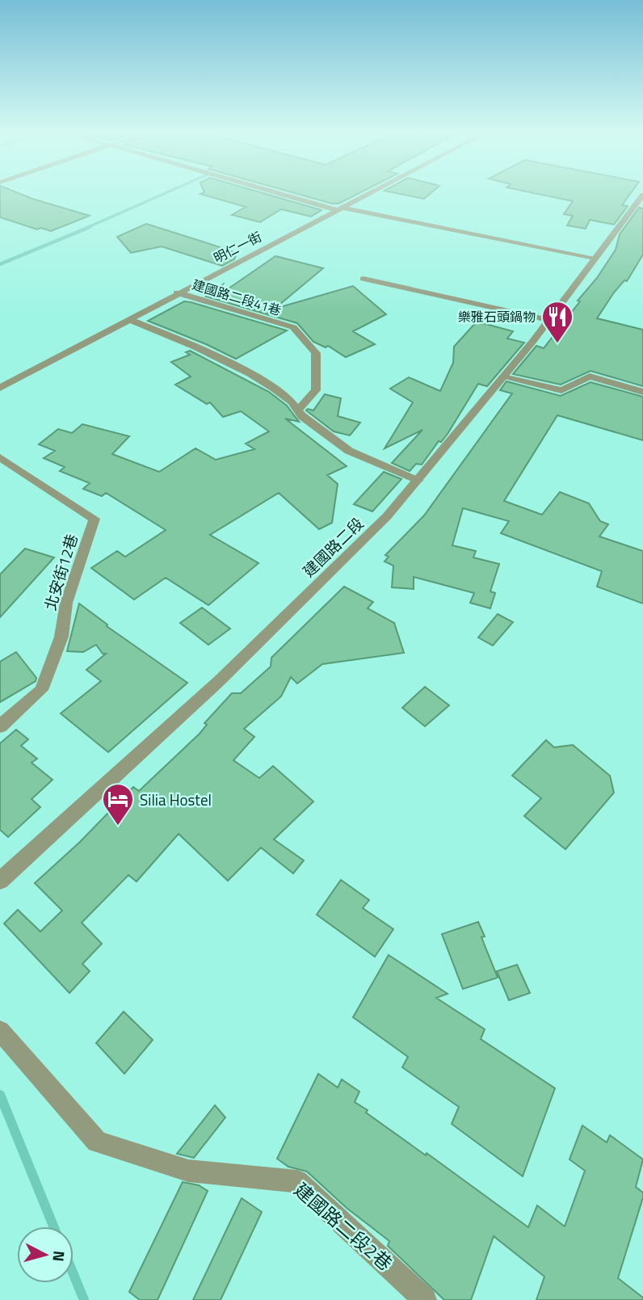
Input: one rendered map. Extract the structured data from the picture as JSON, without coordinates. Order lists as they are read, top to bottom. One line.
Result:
{"streets":{"street":["明仁一街","建國路二段41巷","建國路二段","北安街12巷","建國路二段2巷"]},"crossings":[["明仁一街","建國路二段41巷"]],"places":{"restaurant":["樂雅石頭鍋物"],"hotel":["Silia Hostel"]},"north":"right"}
